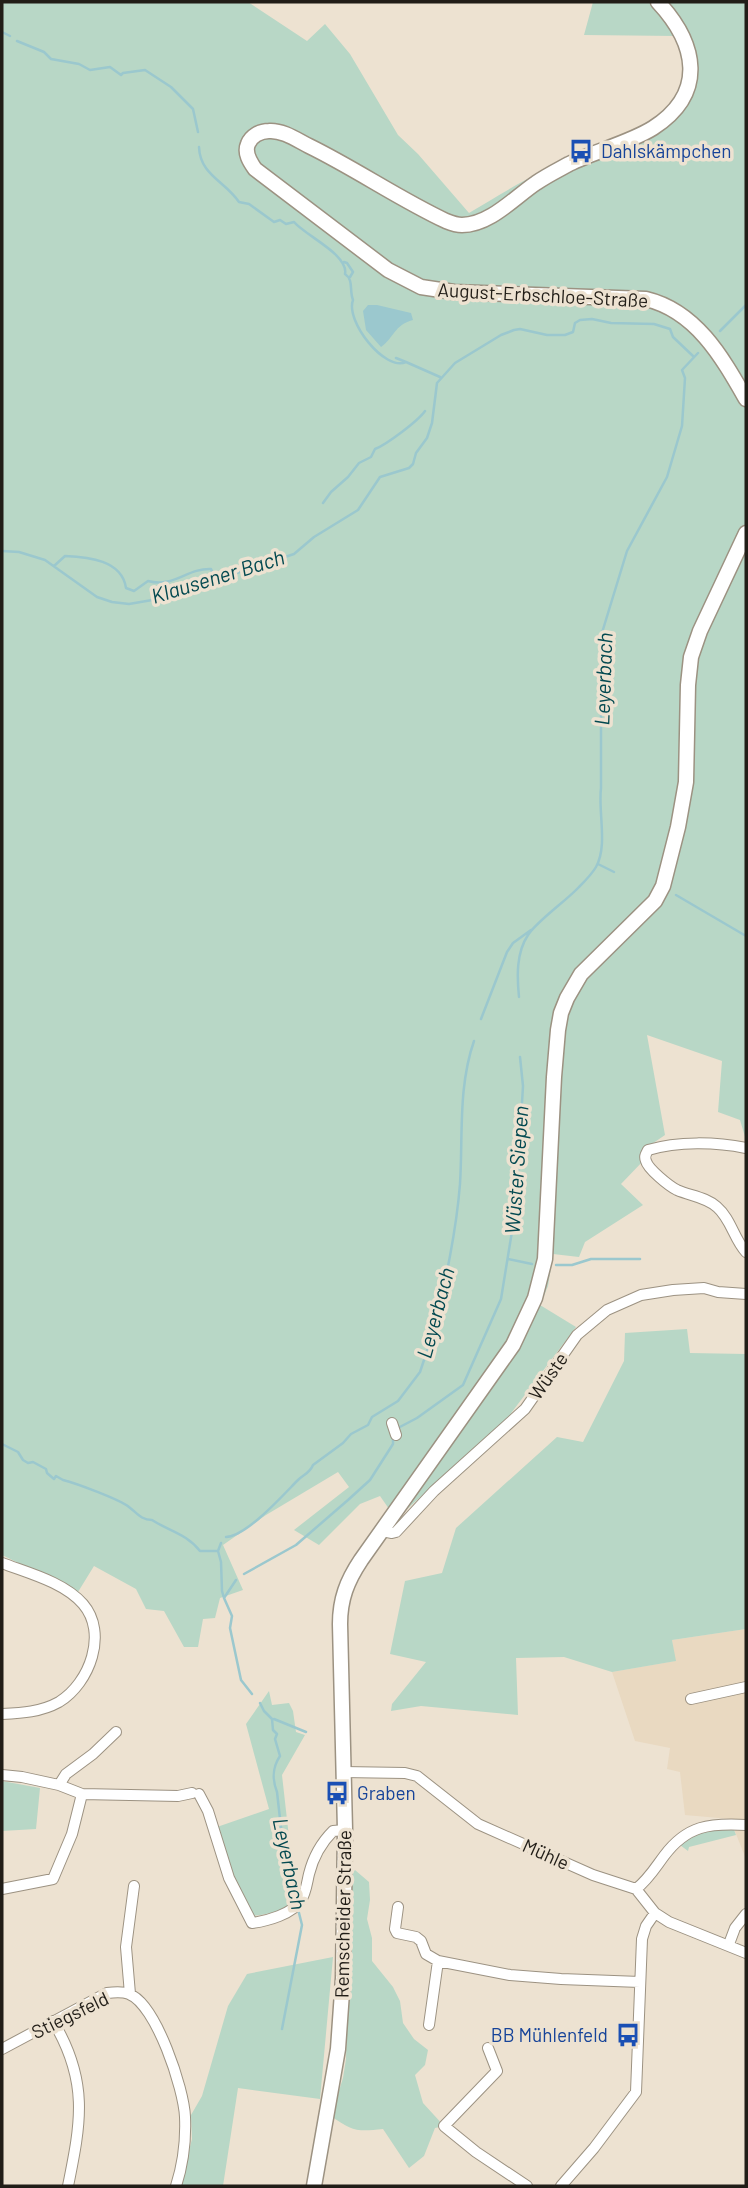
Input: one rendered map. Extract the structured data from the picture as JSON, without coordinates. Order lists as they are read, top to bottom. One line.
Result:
{"streets":{"main road":["August-Erbschloe-Straße","Remscheider Straße"],"street":["Wüste","Mühle","Stiegsfeld"]},"crossings":[["Wüste","Remscheider Straße"],["Mühle","Remscheider Straße"]],"water":["Klausener Bach","Leyerbach","Wüster Siepen"],"places":{"bus stop":["Dahlskämpchen","Graben","BB Mühlenfeld"]}}
